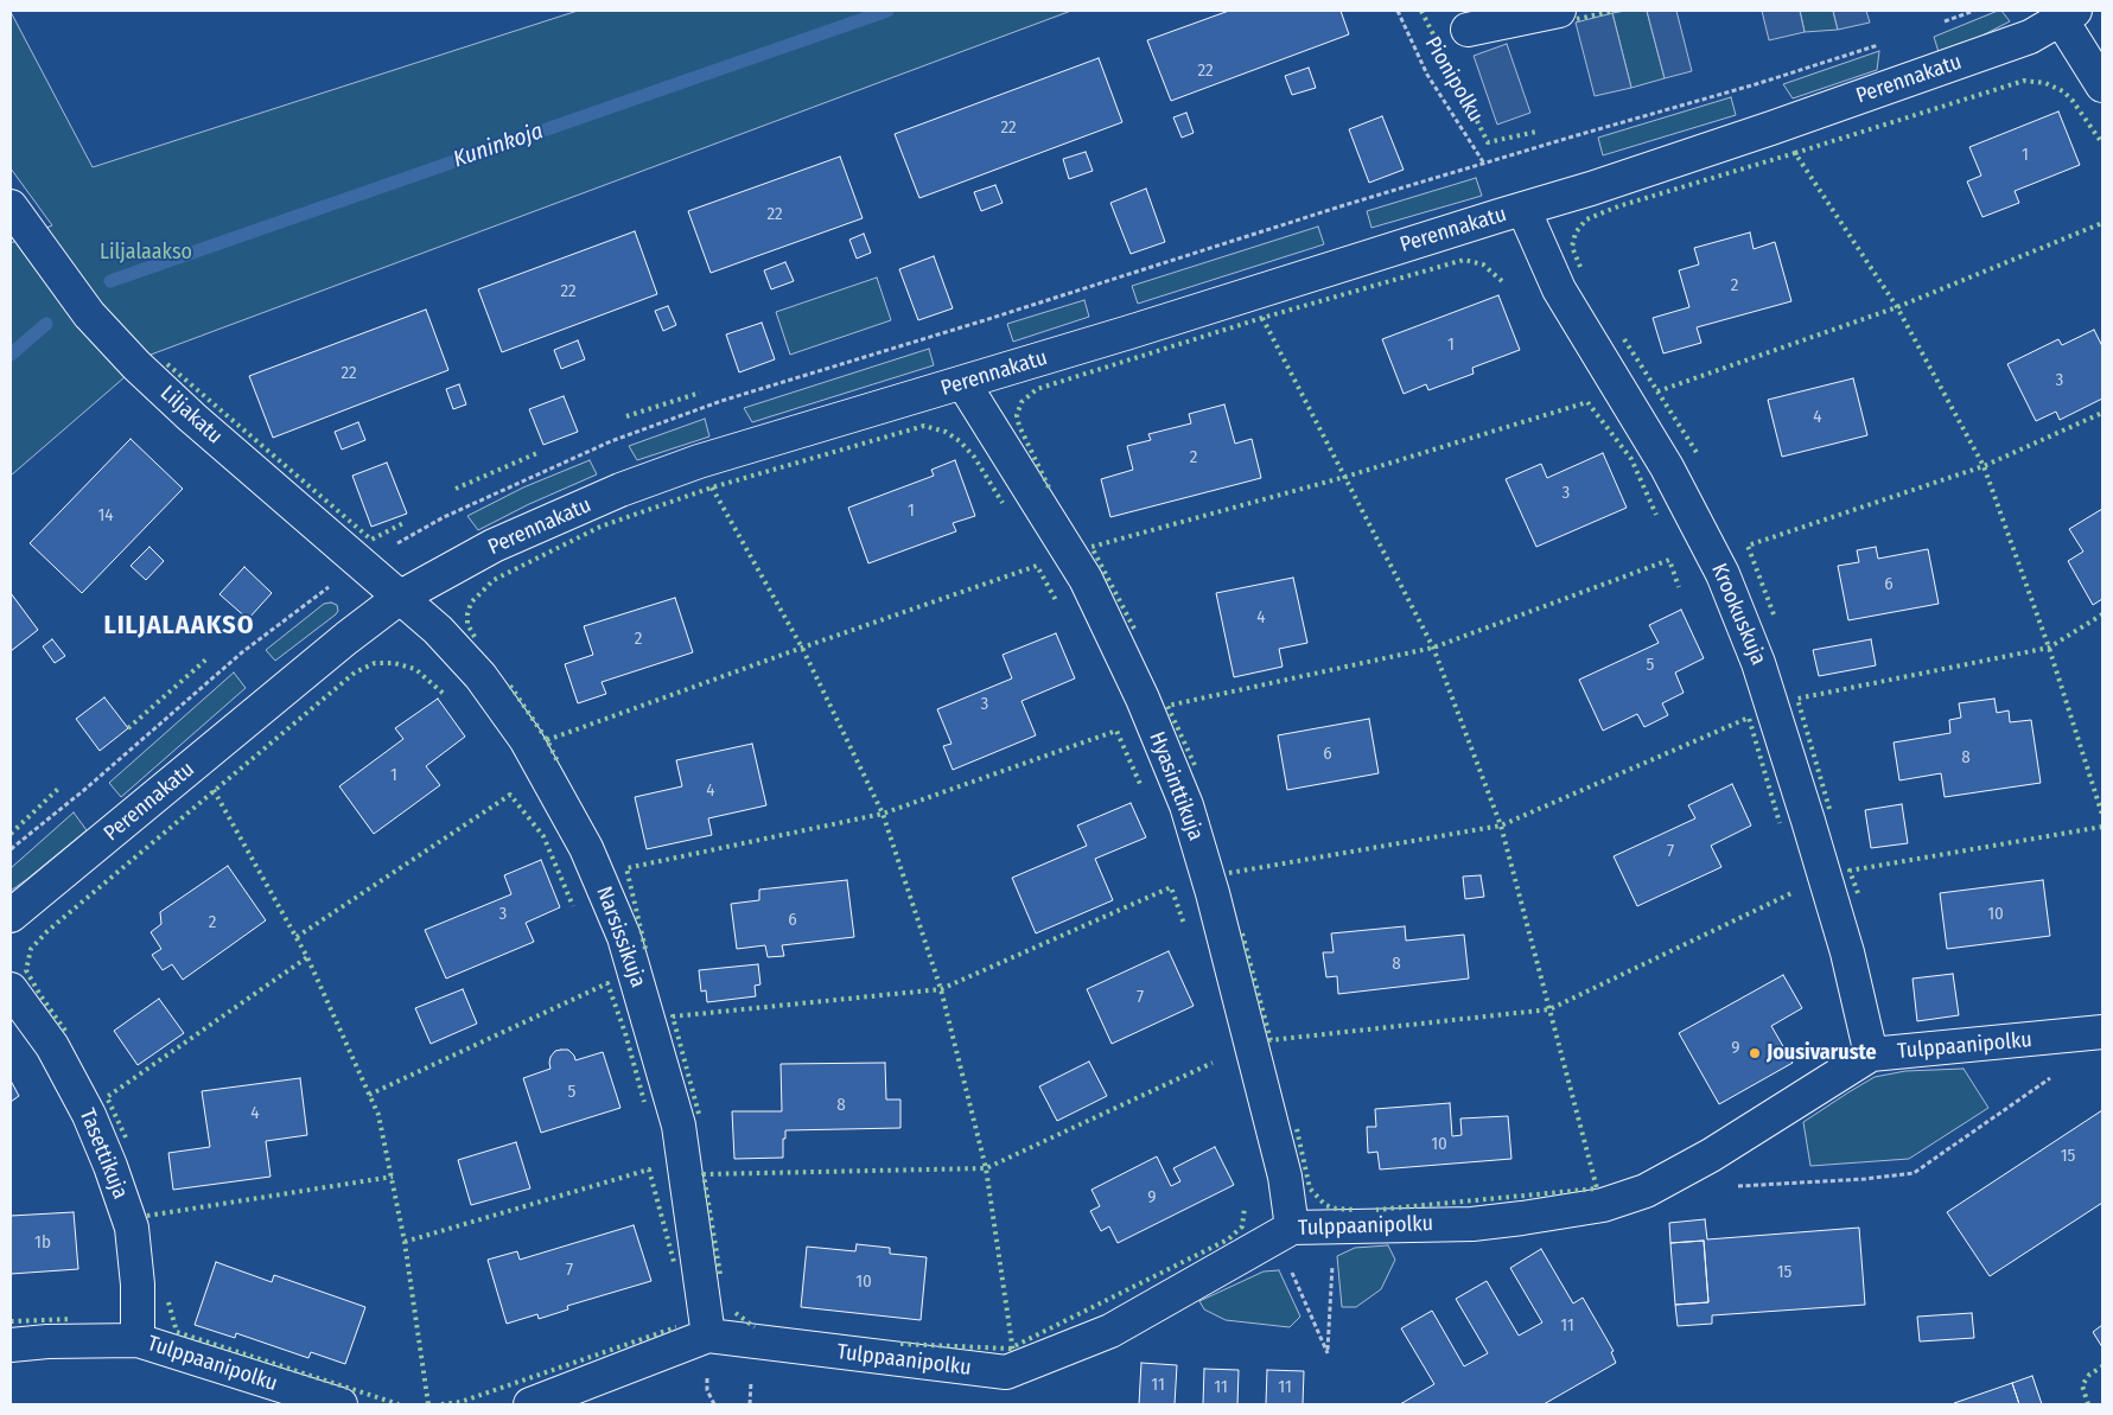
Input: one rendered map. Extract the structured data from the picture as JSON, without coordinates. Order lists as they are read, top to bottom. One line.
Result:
{"streets":{"street":["Perennakatu","Liljakatu","Krookuskuja","Hyasinttikuja","Narsissikuja","Tulppaanipolku","Tasettikuja"],"path":["Pionipolku"]},"crossings":[["Perennakatu","Liljakatu"],["Perennakatu","Krookuskuja"],["Perennakatu","Hyasinttikuja"],["Perennakatu","Narsissikuja"],["Liljakatu","Narsissikuja"],["Krookuskuja","Tulppaanipolku"],["Hyasinttikuja","Tulppaanipolku"],["Narsissikuja","Tulppaanipolku"],["Tulppaanipolku","Tasettikuja"]],"districts":["LILJALAAKSO"],"water":["Kuninkoja"],"parks":["Liljalaakso"],"places":["Jousivaruste"],"house_numbers":["22","22","1","22","2","22","1","22","3","4","2","3","1","14","6","4","2","5","3","6","8","1","4","7","3","10","6","2","8","7","9","5","8","4","10","15","9","1b","7","15","10","11","11","11","11"]}
